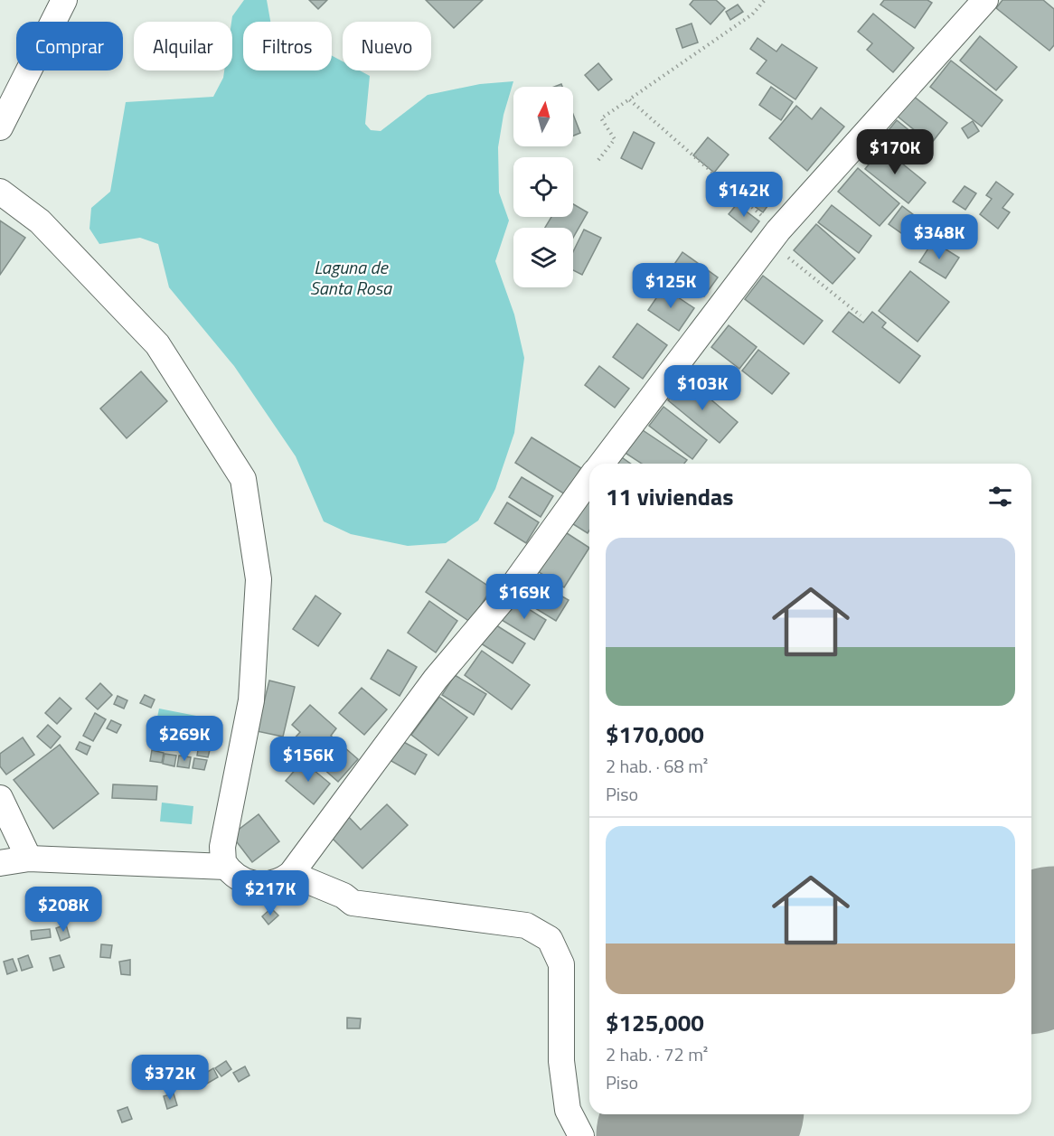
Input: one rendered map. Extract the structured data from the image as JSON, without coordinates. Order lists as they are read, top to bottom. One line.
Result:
{"water":["Laguna de Santa Rosa"],"north":"top","page":{"chip":["Comprar","Alquilar","Filtros","Nuevo"],"price":["$170K","$142K","$348K","$125K","$103K","$169K","$269K","$156K","$217K","$208K","$372K"],"heading":"11 viviendas","list":[{"name":"$170,000","note":"2 hab. · 68 m² · Piso"},{"name":"$125,000","note":"2 hab. · 72 m² · Piso"}]}}
